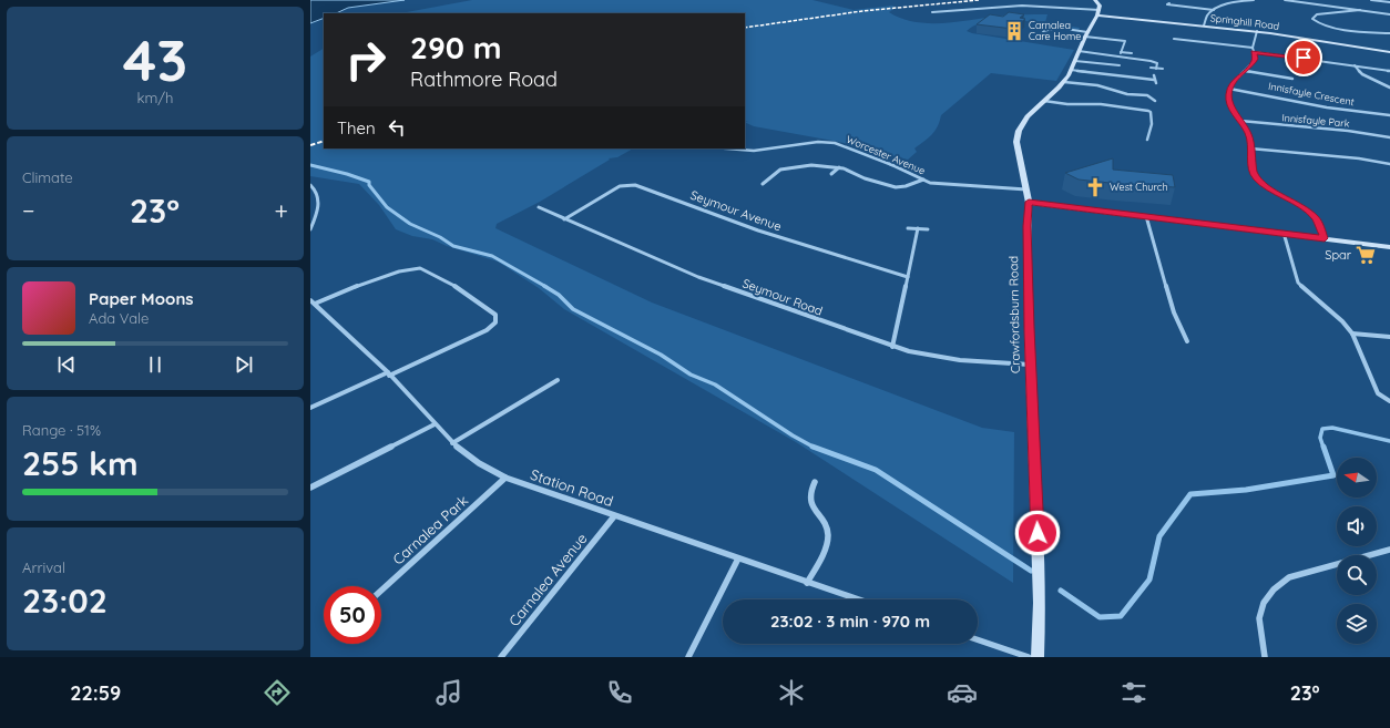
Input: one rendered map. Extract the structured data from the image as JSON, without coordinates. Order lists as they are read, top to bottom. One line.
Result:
{"streets":{"main road":["Springhill Road","Crawfordsburn Road"],"street":["Innisfayle Crescent","Innisfayle Park","Worcester Avenue","Seymour Avenue","Seymour Road","Station Road","Carnalea Park","Carnalea Avenue"]},"crossings":[["Springhill Road","Crawfordsburn Road"],["Worcester Avenue","Crawfordsburn Road"],["Seymour Avenue","Seymour Road"],["Seymour Road","Crawfordsburn Road"],["Station Road","Carnalea Park"],["Station Road","Carnalea Avenue"]],"places":{"building":["Carnalea Care Home"],"church":["West Church"],"supermarket":["Spar"]},"north":"left","page":{"tile":[["43","km/h"],"Climate",["Range · 51%","255 km"],["Arrival","23:02"]],"turn":["290 m","Rathmore Road"],"then":"Then","heat":["−","23°","+"],"song":["Paper Moons","Ada Vale"],"limit":"50","trip":"23:02 · 3 min · 970 m","tabs":["22:59","23°"]}}
